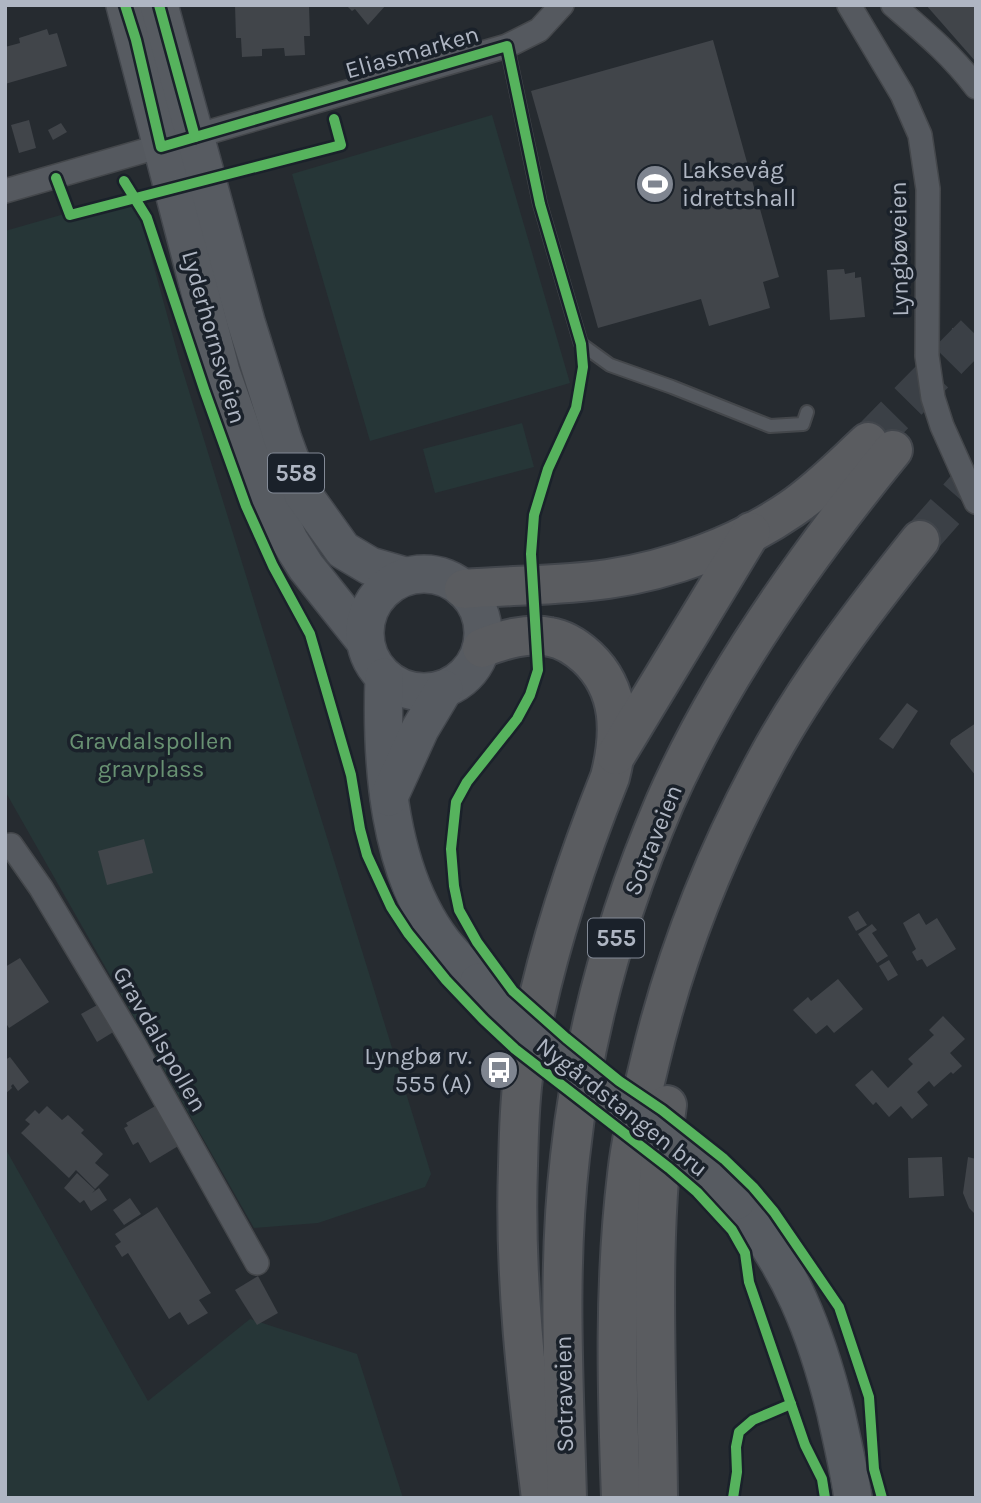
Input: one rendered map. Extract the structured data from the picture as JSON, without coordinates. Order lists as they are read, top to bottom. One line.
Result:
{"streets":{"highway":["Sotraveien","555"],"main road":["Lyderhornsveien","558","Nygårdstangen bru"],"street":["Eliasmarken","Lyngbøveien","Gravdalspollen"]},"crossings":[["Eliasmarken","Lyderhornsveien"],["Lyderhornsveien","558"],["Lyderhornsveien","555"],["558","555"],["558","Nygårdstangen bru"],["Sotraveien","555"]],"parks":["Gravdalspollen gravplass"],"places":{"sports":["Laksevåg idrettshall"],"bus stop":["Lyngbø rv. 555 (A)"]}}
